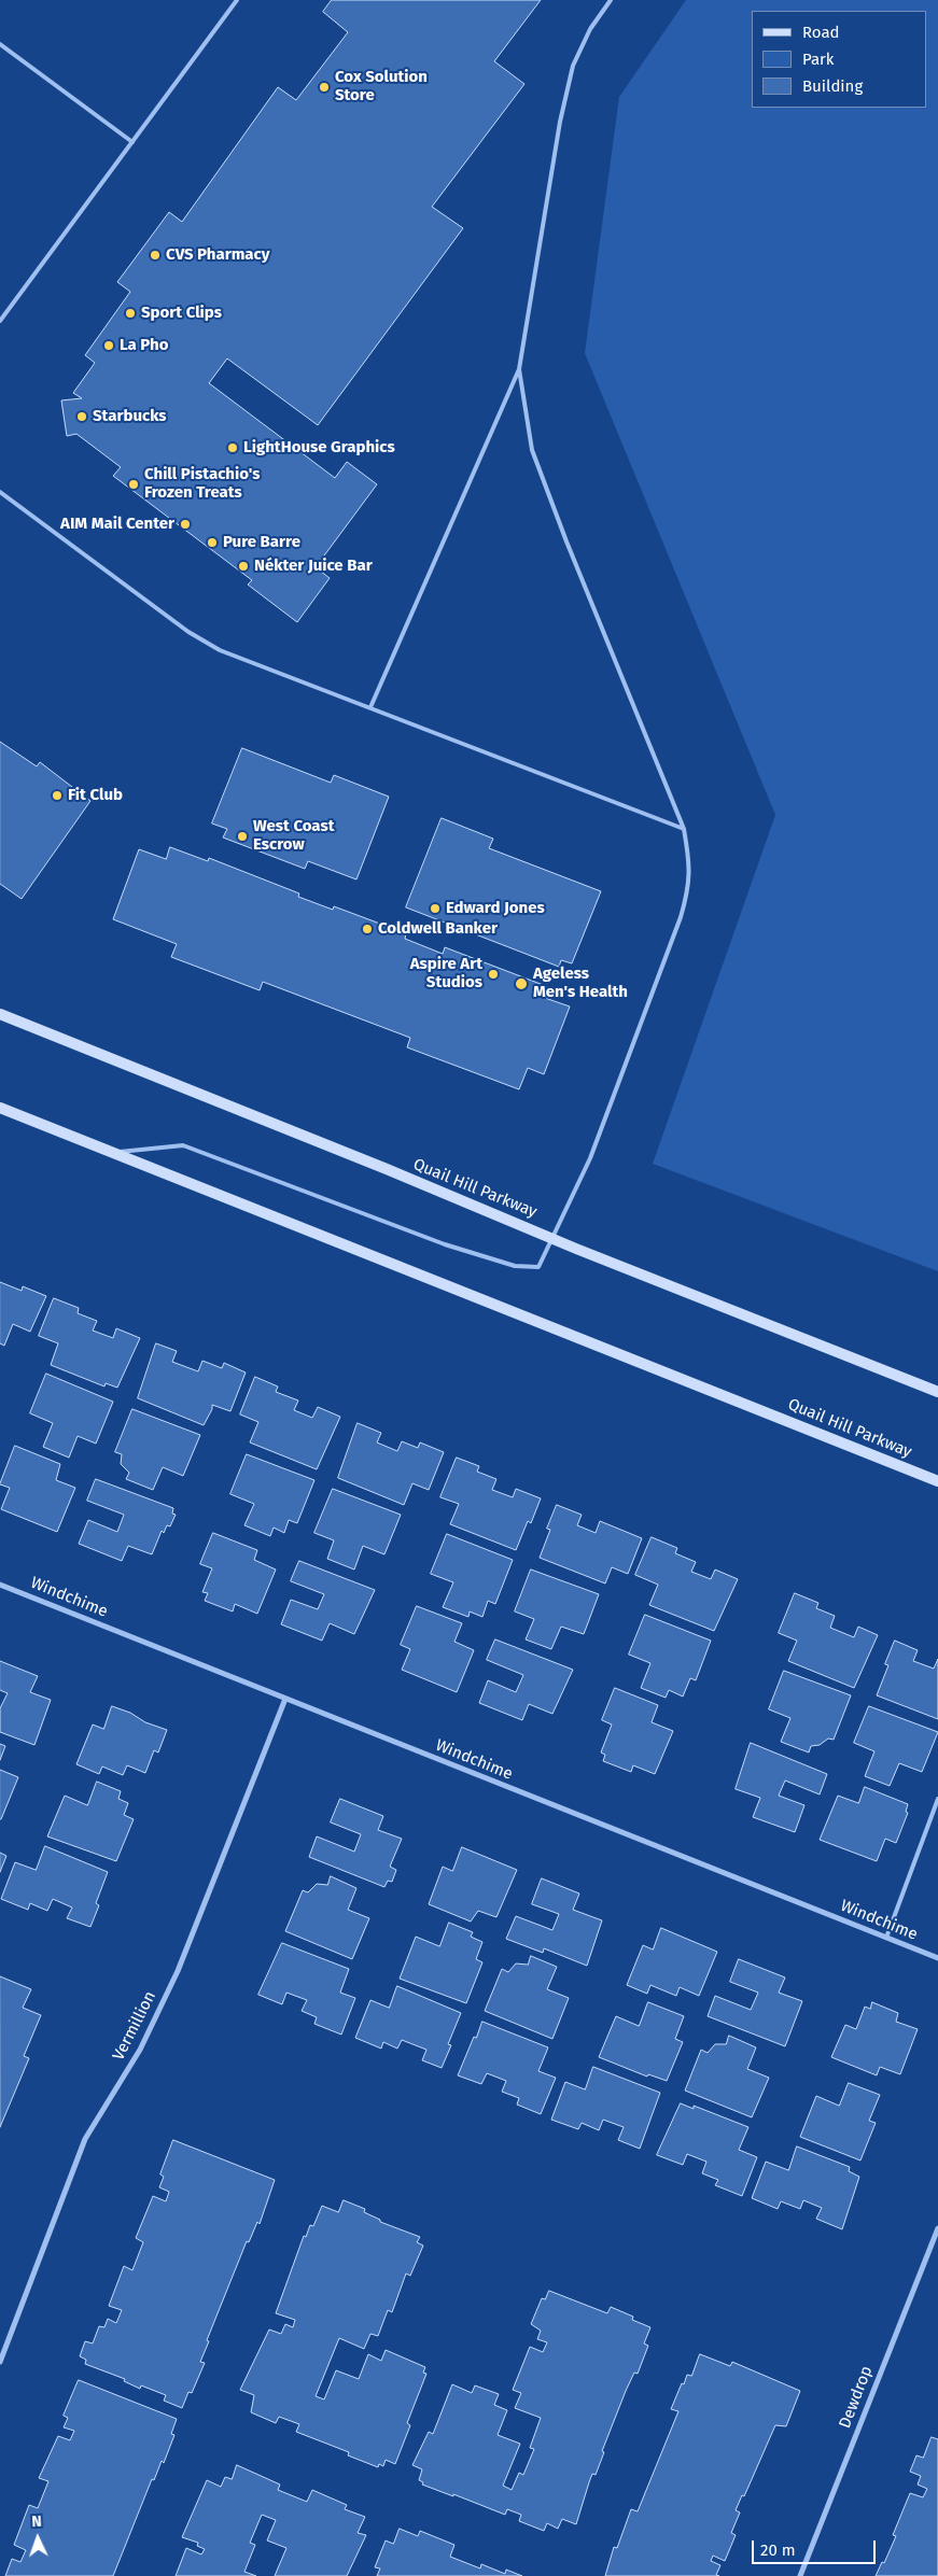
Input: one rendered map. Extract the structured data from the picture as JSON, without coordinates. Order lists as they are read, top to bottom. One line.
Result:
{"streets":{"main road":["Quail Hill Parkway"],"street":["Windchime","Vermillion","Dewdrop"]},"crossings":[["Windchime","Vermillion"]],"places":["Cox Solution Store","CVS Pharmacy","Sport Clips","La Pho","Starbucks","LightHouse Graphics","Chill Pistachio's Frozen Treats","AIM Mail Center","Pure Barre","Nékter Juice Bar","Fit Club","West Coast Escrow","Edward Jones","Coldwell Banker","Aspire Art Studios","Ageless Men's Health"],"legend":["Road","Park","Building"],"scale_bar":"20 m","north":"top"}
